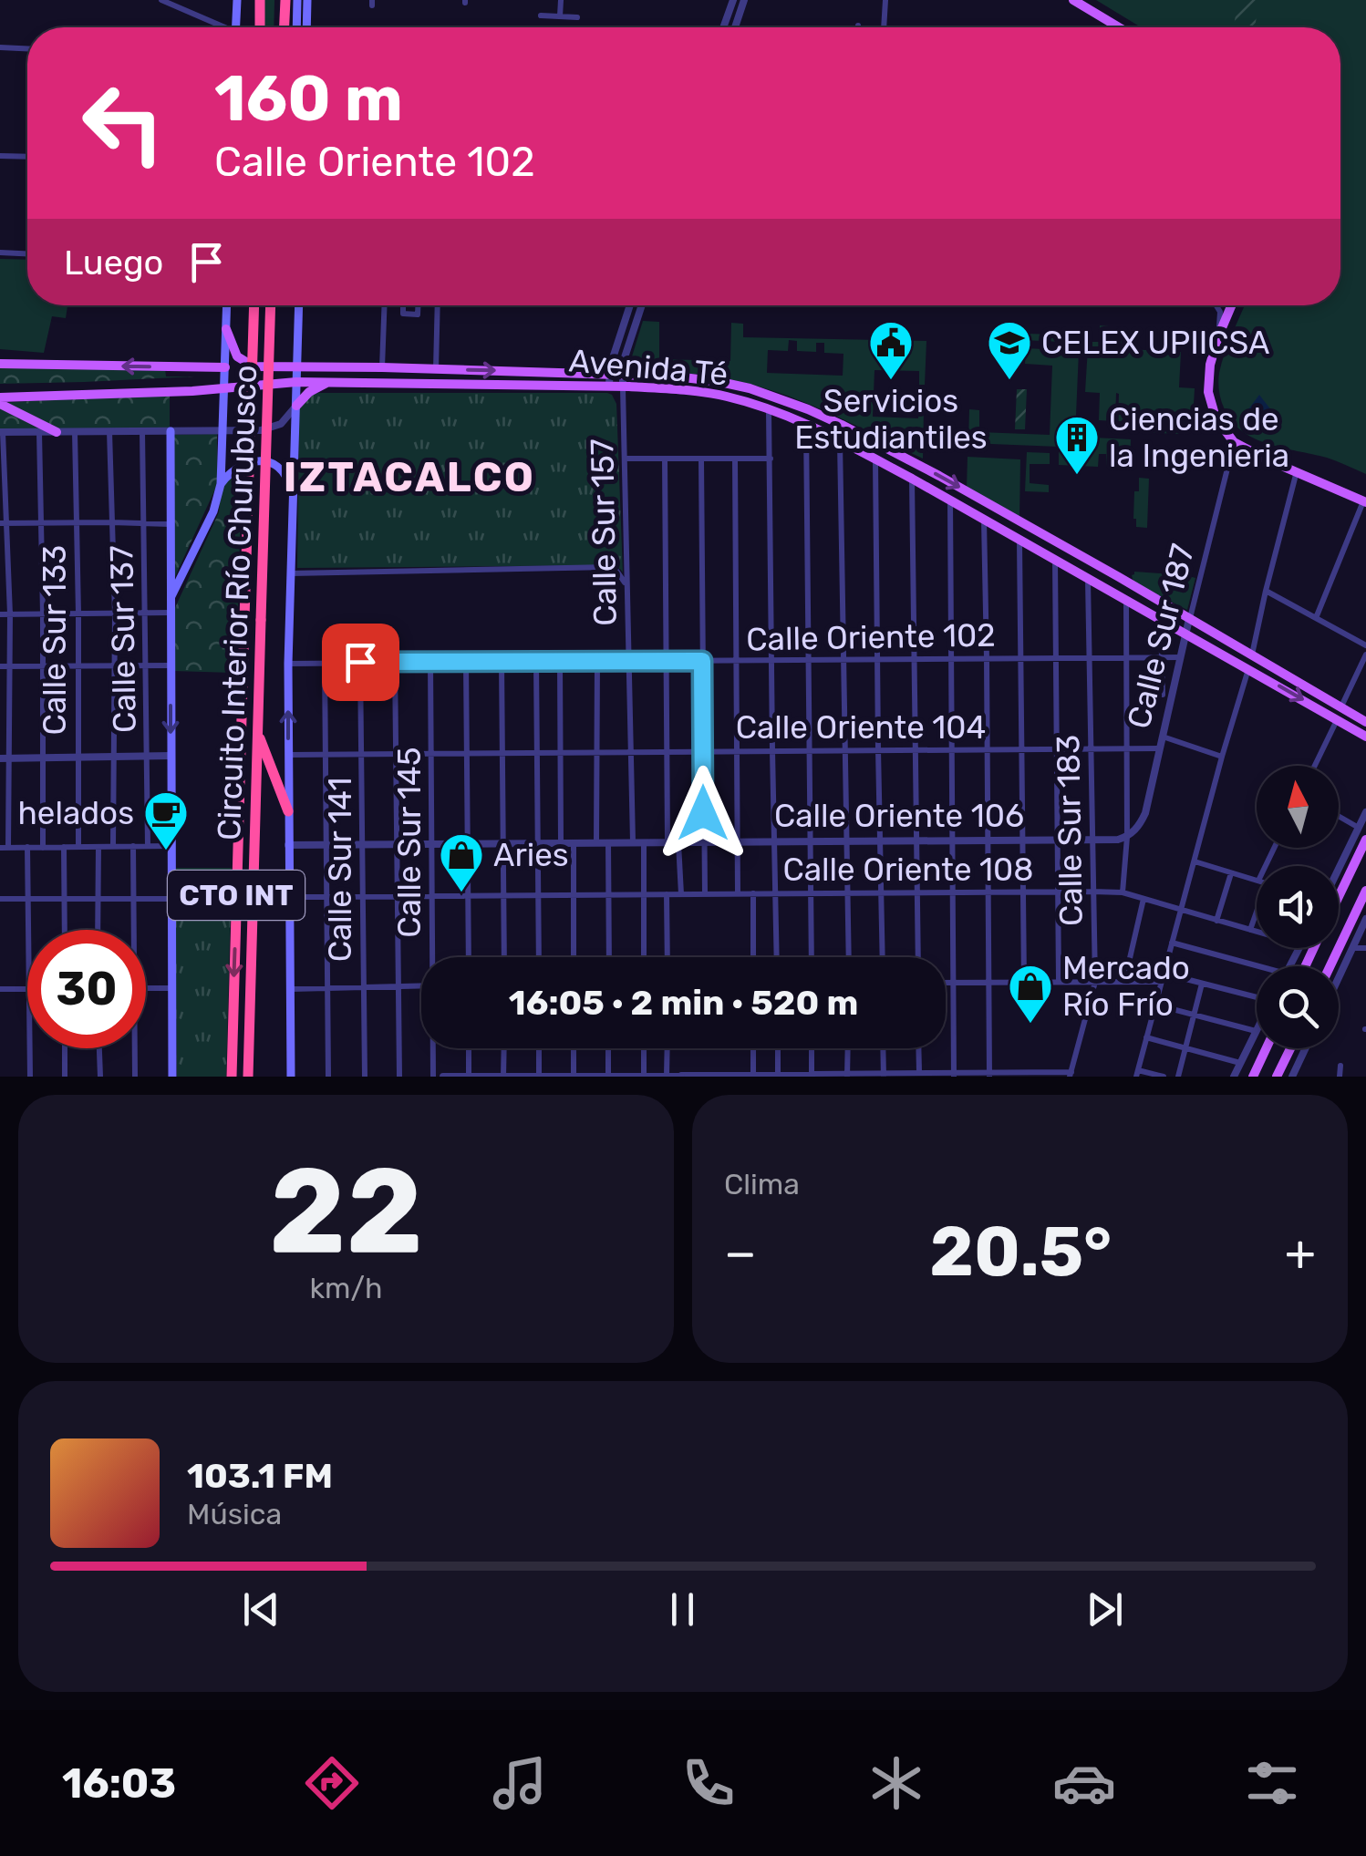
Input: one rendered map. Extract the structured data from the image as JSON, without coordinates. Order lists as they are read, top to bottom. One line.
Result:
{"streets":{"highway":["Circuito Interior Río Churubusco","CTO INT"],"main road":["Avenida Té"],"street":["Calle Sur 157","Calle Sur 187","Calle Oriente 102","Calle Sur 137","Calle Sur 133","Calle Oriente 104","Calle Oriente 106","Calle Sur 183","Calle Sur 145","Calle Sur 141","Calle Oriente 108"]},"crossings":[["Avenida Té","Calle Sur 157"],["Avenida Té","Calle Sur 187"],["Avenida Té","Calle Sur 183"],["Avenida Té","CTO INT"],["Calle Sur 157","Calle Oriente 102"],["Calle Sur 157","Calle Oriente 104"],["Calle Sur 157","Calle Oriente 106"],["Calle Sur 187","Calle Oriente 102"],["Calle Sur 187","Calle Oriente 104"],["Calle Sur 187","Calle Oriente 106"],["Calle Oriente 102","Calle Sur 183"],["Calle Oriente 102","Calle Sur 145"],["Calle Oriente 102","Calle Sur 141"],["Calle Oriente 102","CTO INT"],["Calle Oriente 104","Calle Sur 183"],["Calle Oriente 104","Calle Sur 145"],["Calle Oriente 104","Calle Sur 141"],["Calle Oriente 104","CTO INT"],["Calle Oriente 106","Calle Sur 183"],["Calle Oriente 106","Calle Sur 145"],["Calle Oriente 106","Calle Sur 141"],["Calle Oriente 106","CTO INT"],["Calle Sur 183","Calle Oriente 108"],["Calle Sur 145","Calle Oriente 108"],["Calle Sur 141","Calle Oriente 108"],["Calle Oriente 108","CTO INT"]],"districts":["IZTACALCO"],"places":{"public building":["Servicios Estudiantiles"],"school or university":["CELEX UPIICSA"],"building":["Ciencias de la Ingenieria"],"cafe":["helados"],"shop":["Aries","Mercado Río Frío"]},"north":"top","page":{"turn":["160 m","Calle Oriente 102"],"then":"Luego","limit":"30","trip":"16:05 · 2 min · 520 m","tile":[["22","km/h"],"Clima"],"heat":["−","20.5°","+"],"song":["103.1 FM","Música"],"tabs":"16:03"}}
